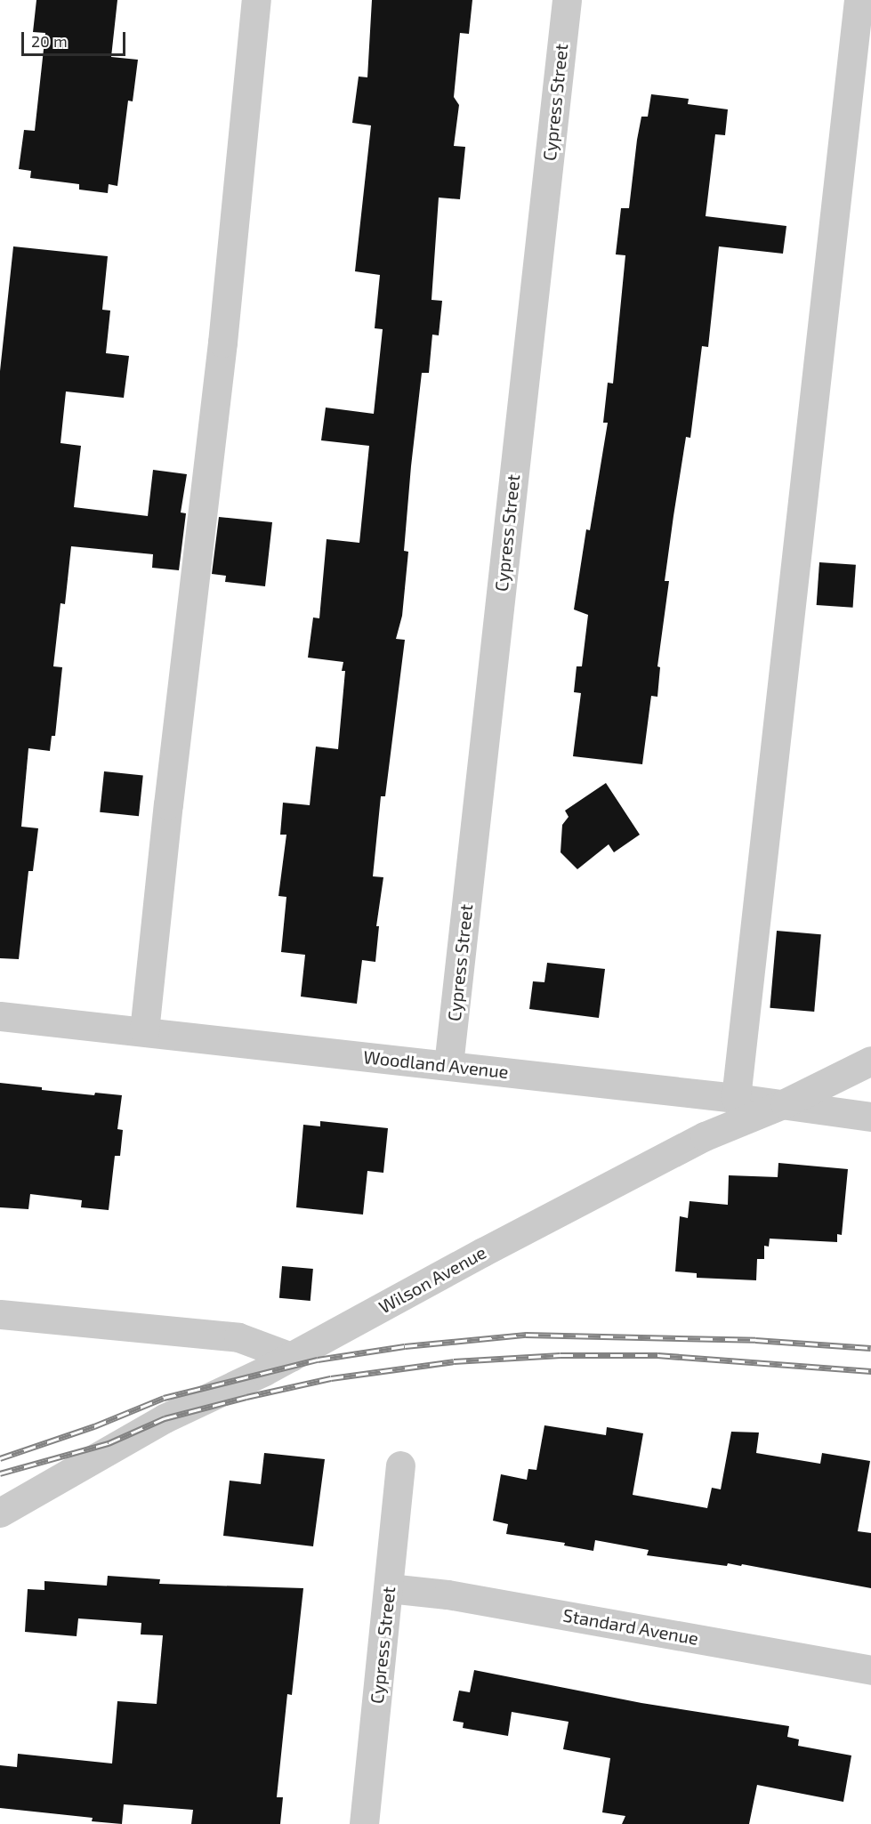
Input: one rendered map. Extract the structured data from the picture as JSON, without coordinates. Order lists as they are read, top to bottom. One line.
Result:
{"streets":{"street":["Cypress Street","Woodland Avenue","Wilson Avenue","Standard Avenue"]},"crossings":[["Cypress Street","Woodland Avenue"],["Cypress Street","Standard Avenue"],["Woodland Avenue","Wilson Avenue"]],"scale_bar":"20 m"}
